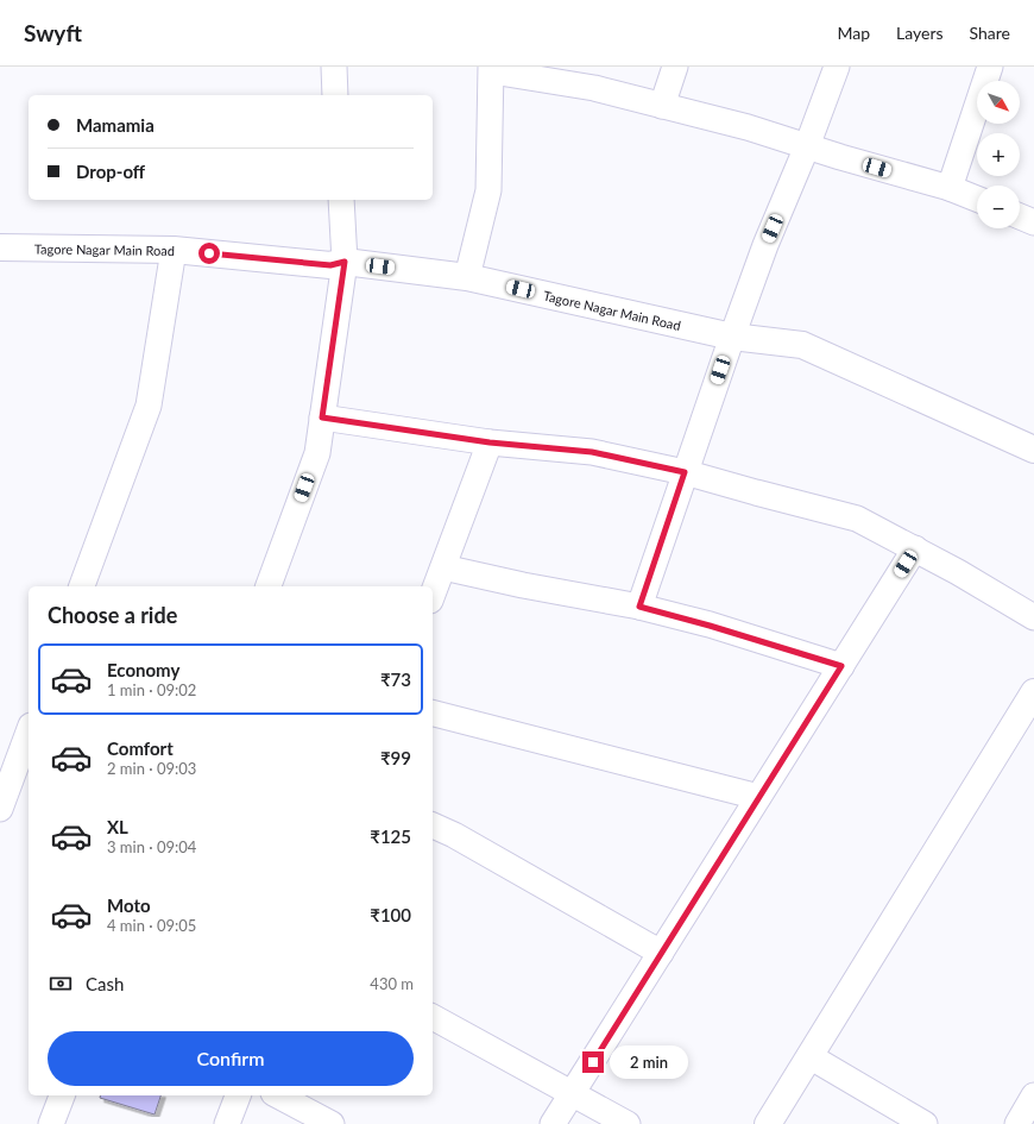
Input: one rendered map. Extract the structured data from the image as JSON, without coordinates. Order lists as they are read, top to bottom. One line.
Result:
{"streets":{"street":["Tagore Nagar Main Road"]},"north":"bottom right","page":{"header":"Swyft","nav":["Map","Layers","Share"],"map_buttons":["+","−"],"banner":["Mamamia","Drop-off"],"heading":"Choose a ride","list":[{"name":"Economy","note":"1 min · 09:02","value":"₹73"},{"name":"Comfort","note":"2 min · 09:03","value":"₹99"},{"name":"XL","note":"3 min · 09:04","value":"₹125"},{"name":"Moto","note":"4 min · 09:05","value":"₹100"}],"pay":["Cash","430 m"],"buttons":"Confirm","bubble":"2 min"}}
